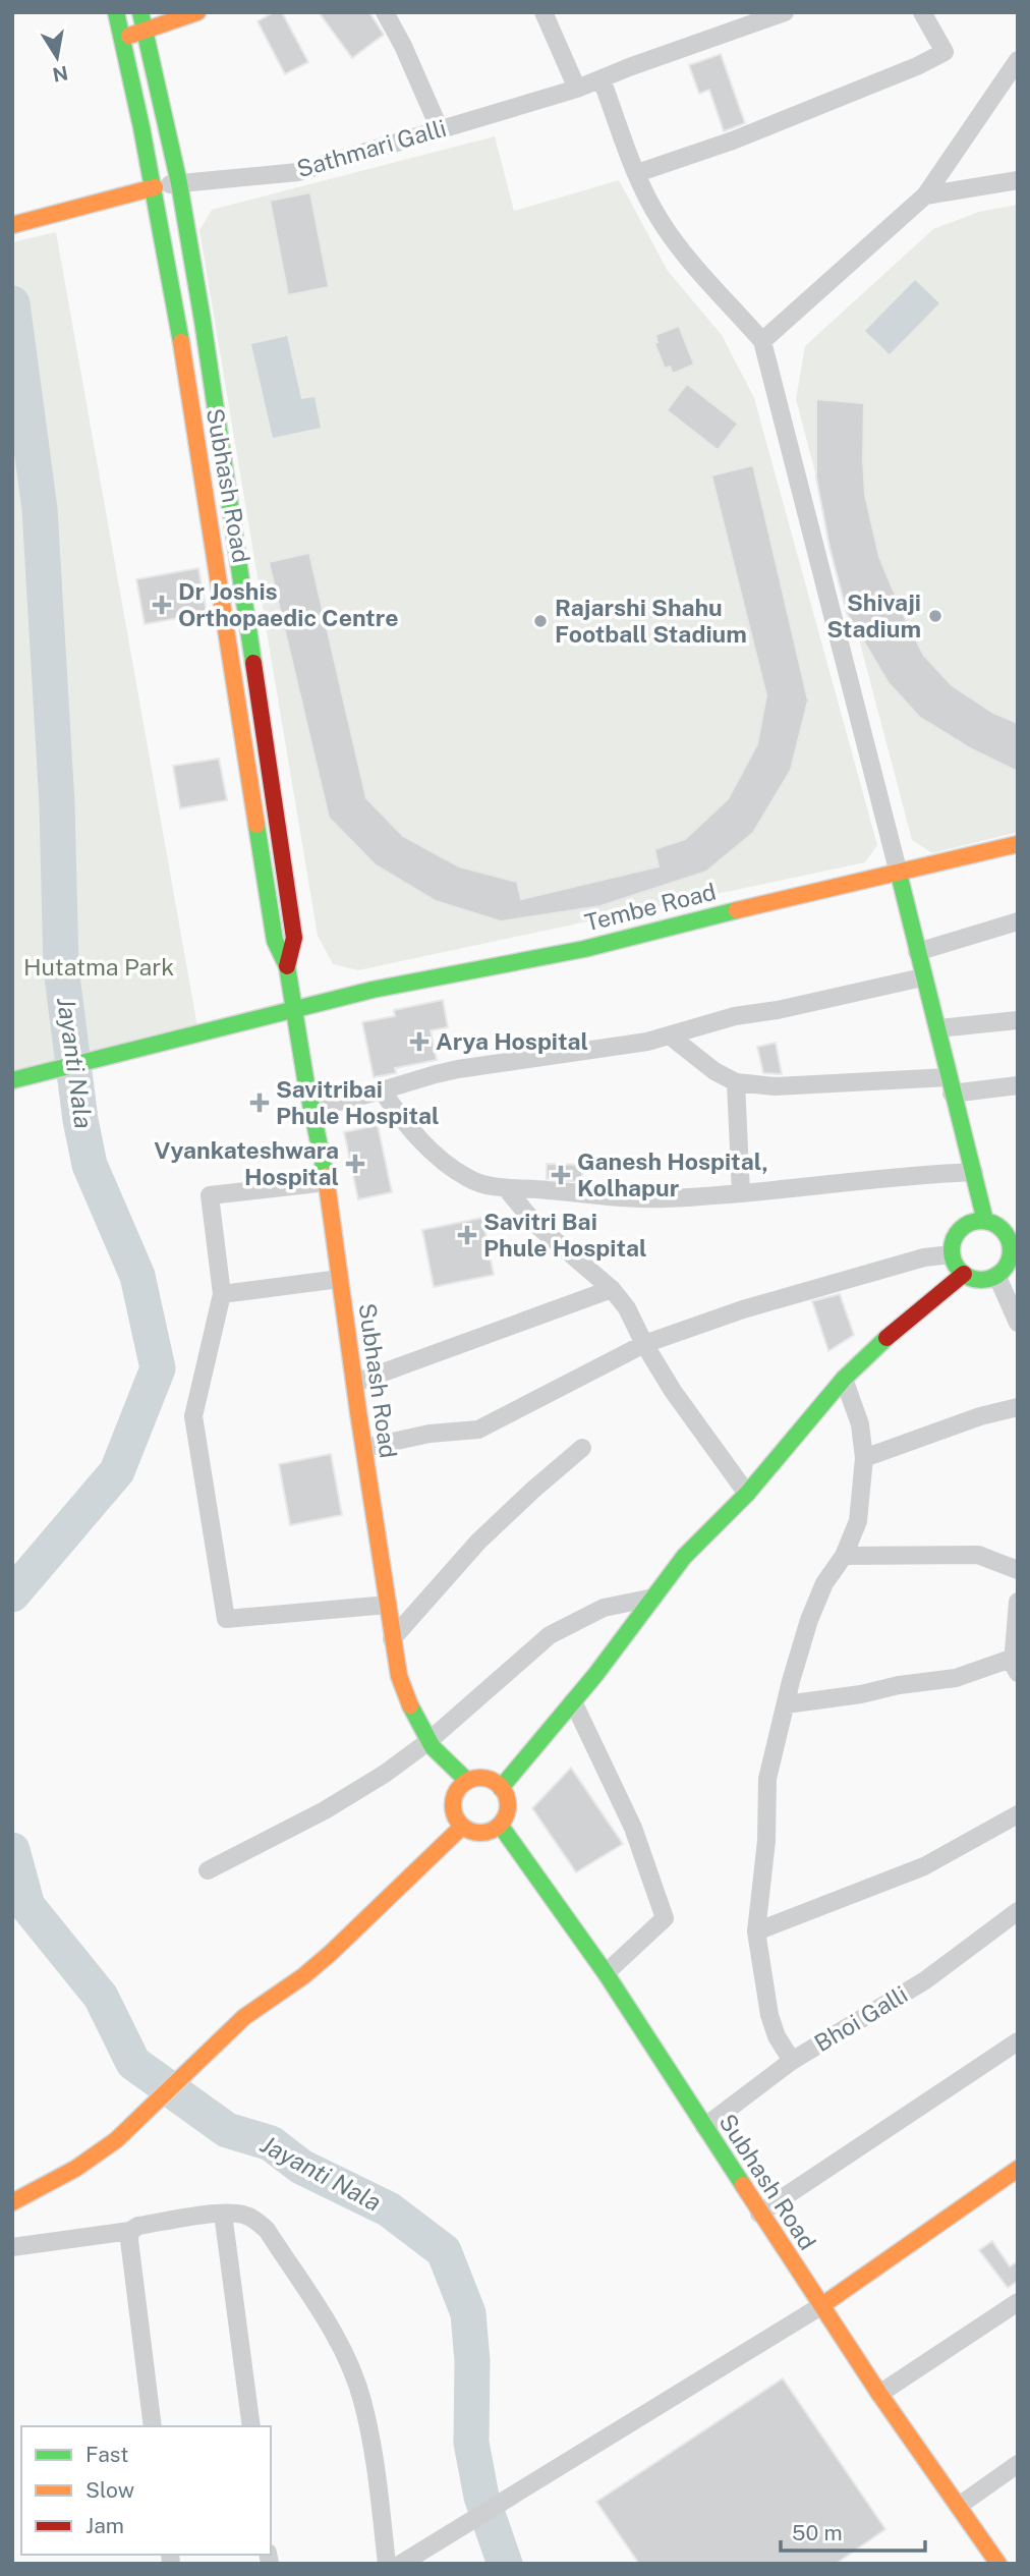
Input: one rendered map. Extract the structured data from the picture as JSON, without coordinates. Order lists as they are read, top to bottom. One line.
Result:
{"streets":{"main road":["Sathmari Galli","Subhash Road","Tembe Road"],"street":["Bhoi Galli"]},"crossings":[["Sathmari Galli","Subhash Road"],["Subhash Road","Tembe Road"],["Subhash Road","Bhoi Galli"]],"water":["Jayanti Nala"],"parks":["Hutatma Park"],"places":{"health":["Dr Joshis Orthopaedic Centre","Arya Hospital","Savitribai Phule Hospital","Vyankateshwara Hospital","Ganesh Hospital, Kolhapur","Savitri Bai Phule Hospital"],"other":["Shivaji Stadium","Rajarshi Shahu Football Stadium"]},"legend":["Fast","Slow","Jam"],"scale_bar":"50 m","north":"bottom"}
